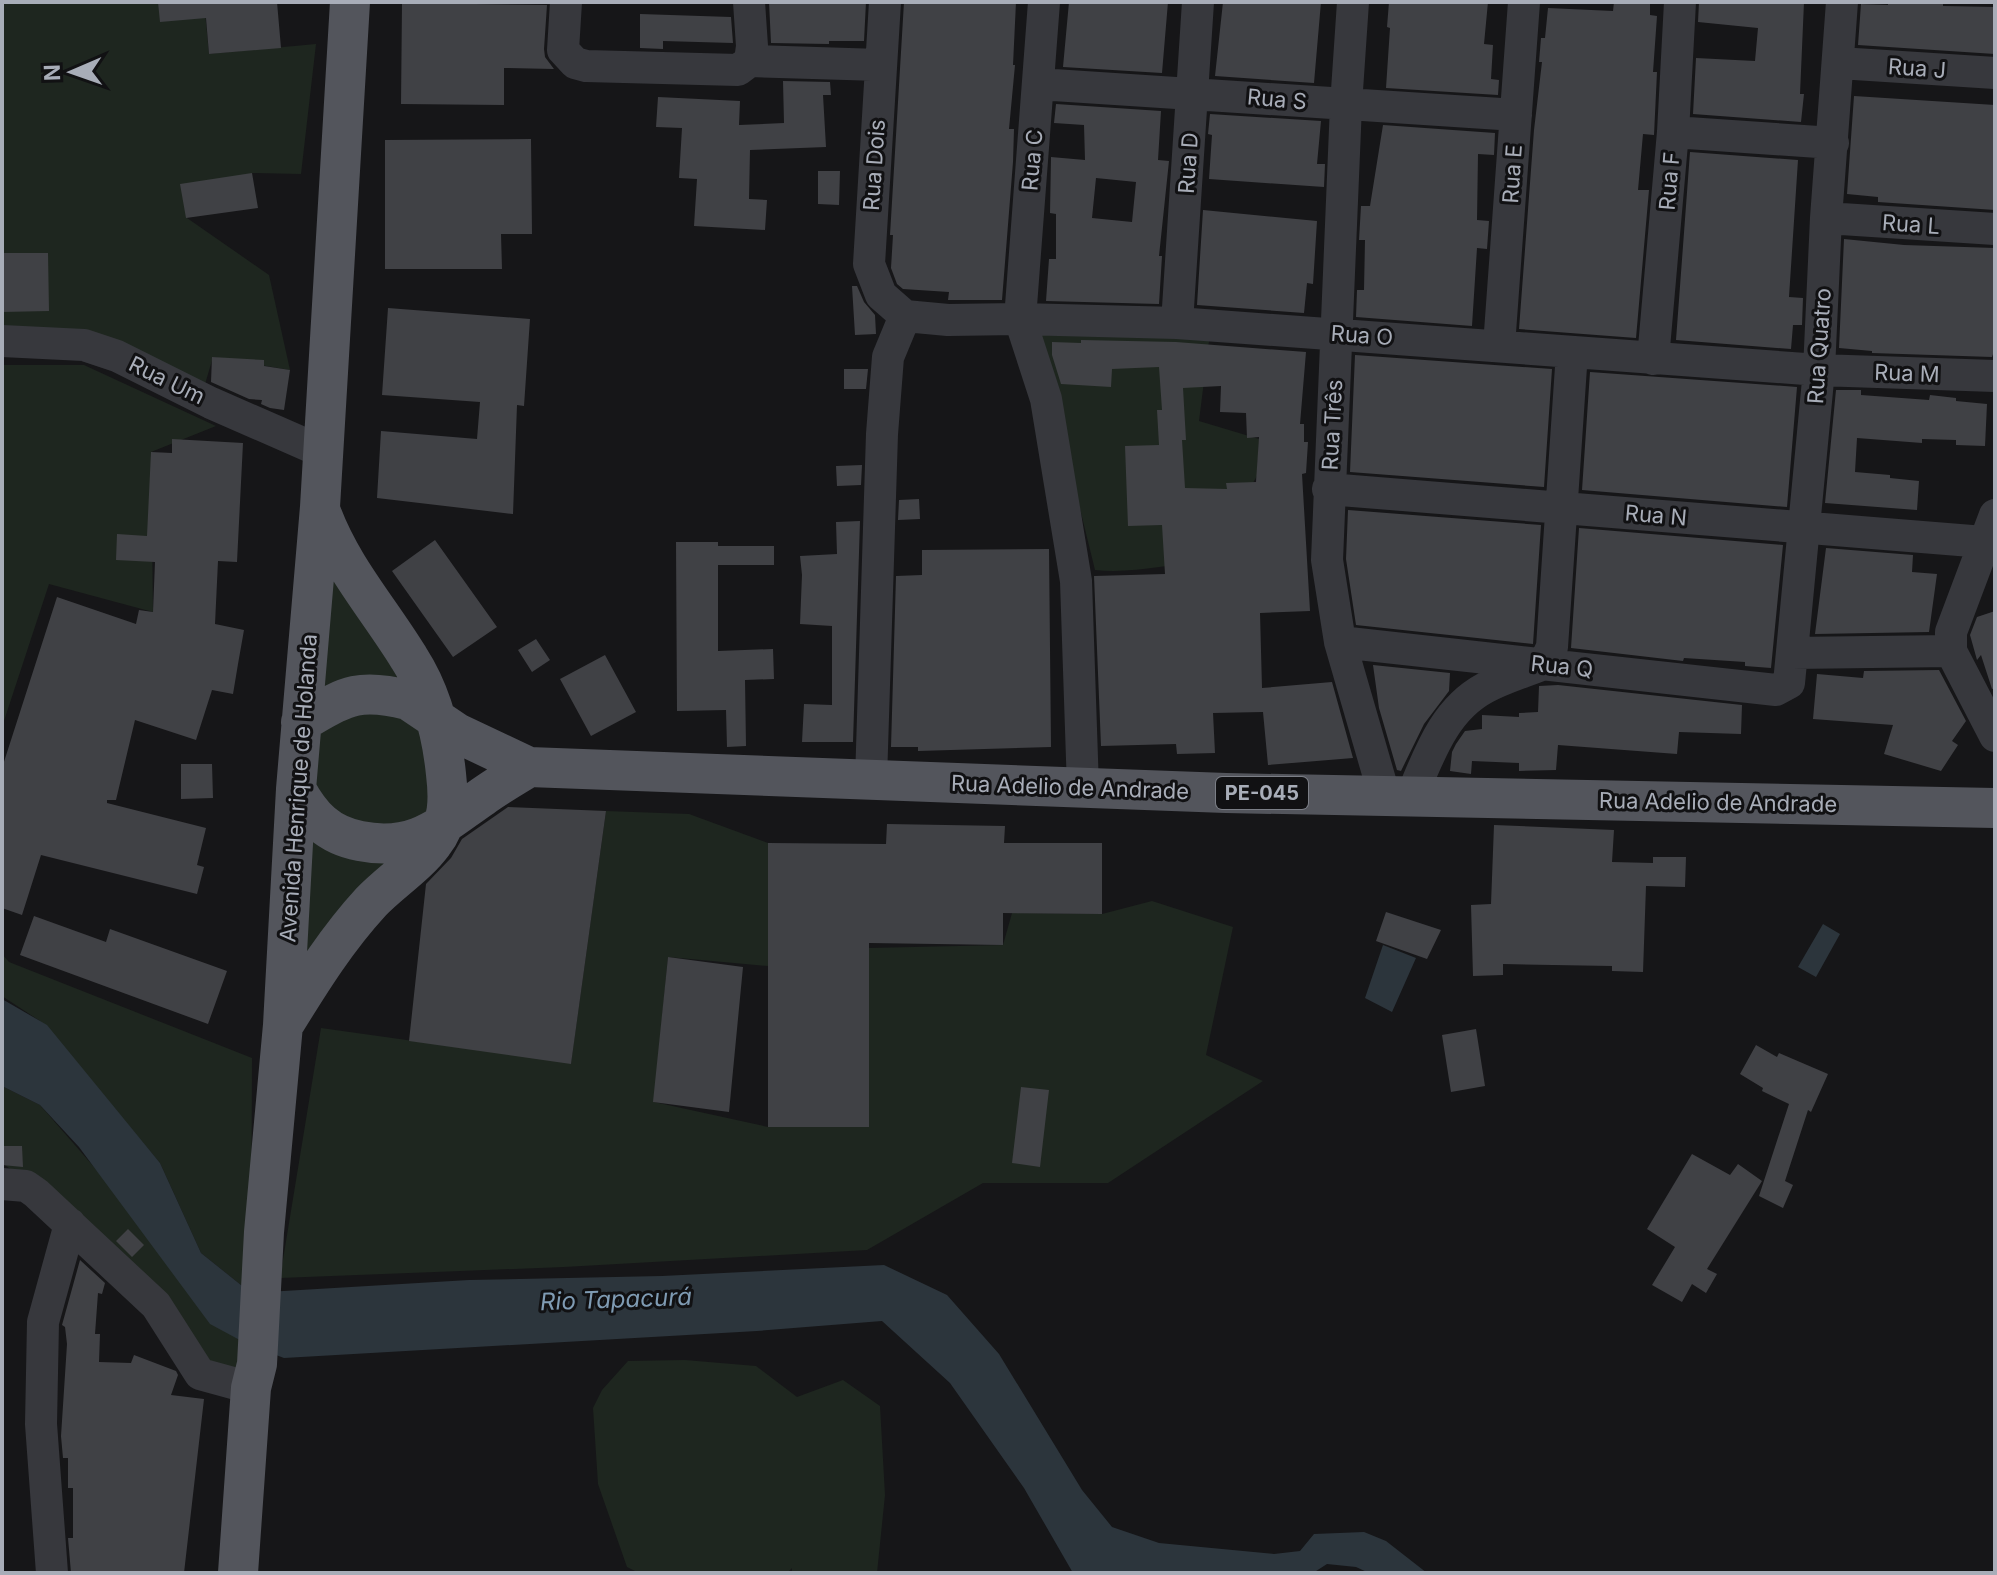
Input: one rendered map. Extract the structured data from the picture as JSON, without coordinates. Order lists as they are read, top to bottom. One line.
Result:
{"streets":{"main road":["Rua Adelio de Andrade","Avenida Henrique de Holanda","PE-045"],"street":["Rua J","Rua S","Rua C","Rua D","Rua Dois","Rua E","Rua F","Rua L","Rua O","Rua Quatro","Rua M","Rua Um","Rua Três","Rua N","Rua Q"]},"crossings":[["Rua J","Rua Quatro"],["Rua S","Rua C"],["Rua S","Rua D"],["Rua S","Rua E"],["Rua S","Rua Três"],["Rua C","Rua O"],["Rua D","Rua O"],["Rua Dois","Rua O"],["Rua E","Rua O"],["Rua F","Rua O"],["Rua L","Rua Quatro"],["Rua O","Rua Quatro"],["Rua O","Rua M"],["Rua O","Rua Três"],["Rua Quatro","Rua M"],["Rua Quatro","Rua N"],["Rua Quatro","Rua Q"],["Rua Um","Avenida Henrique de Holanda"],["Rua Três","Rua N"],["Rua Três","Rua Q"],["Rua Três","Rua Adelio de Andrade"]],"water":["Rio Tapacurá"],"north":"left"}
